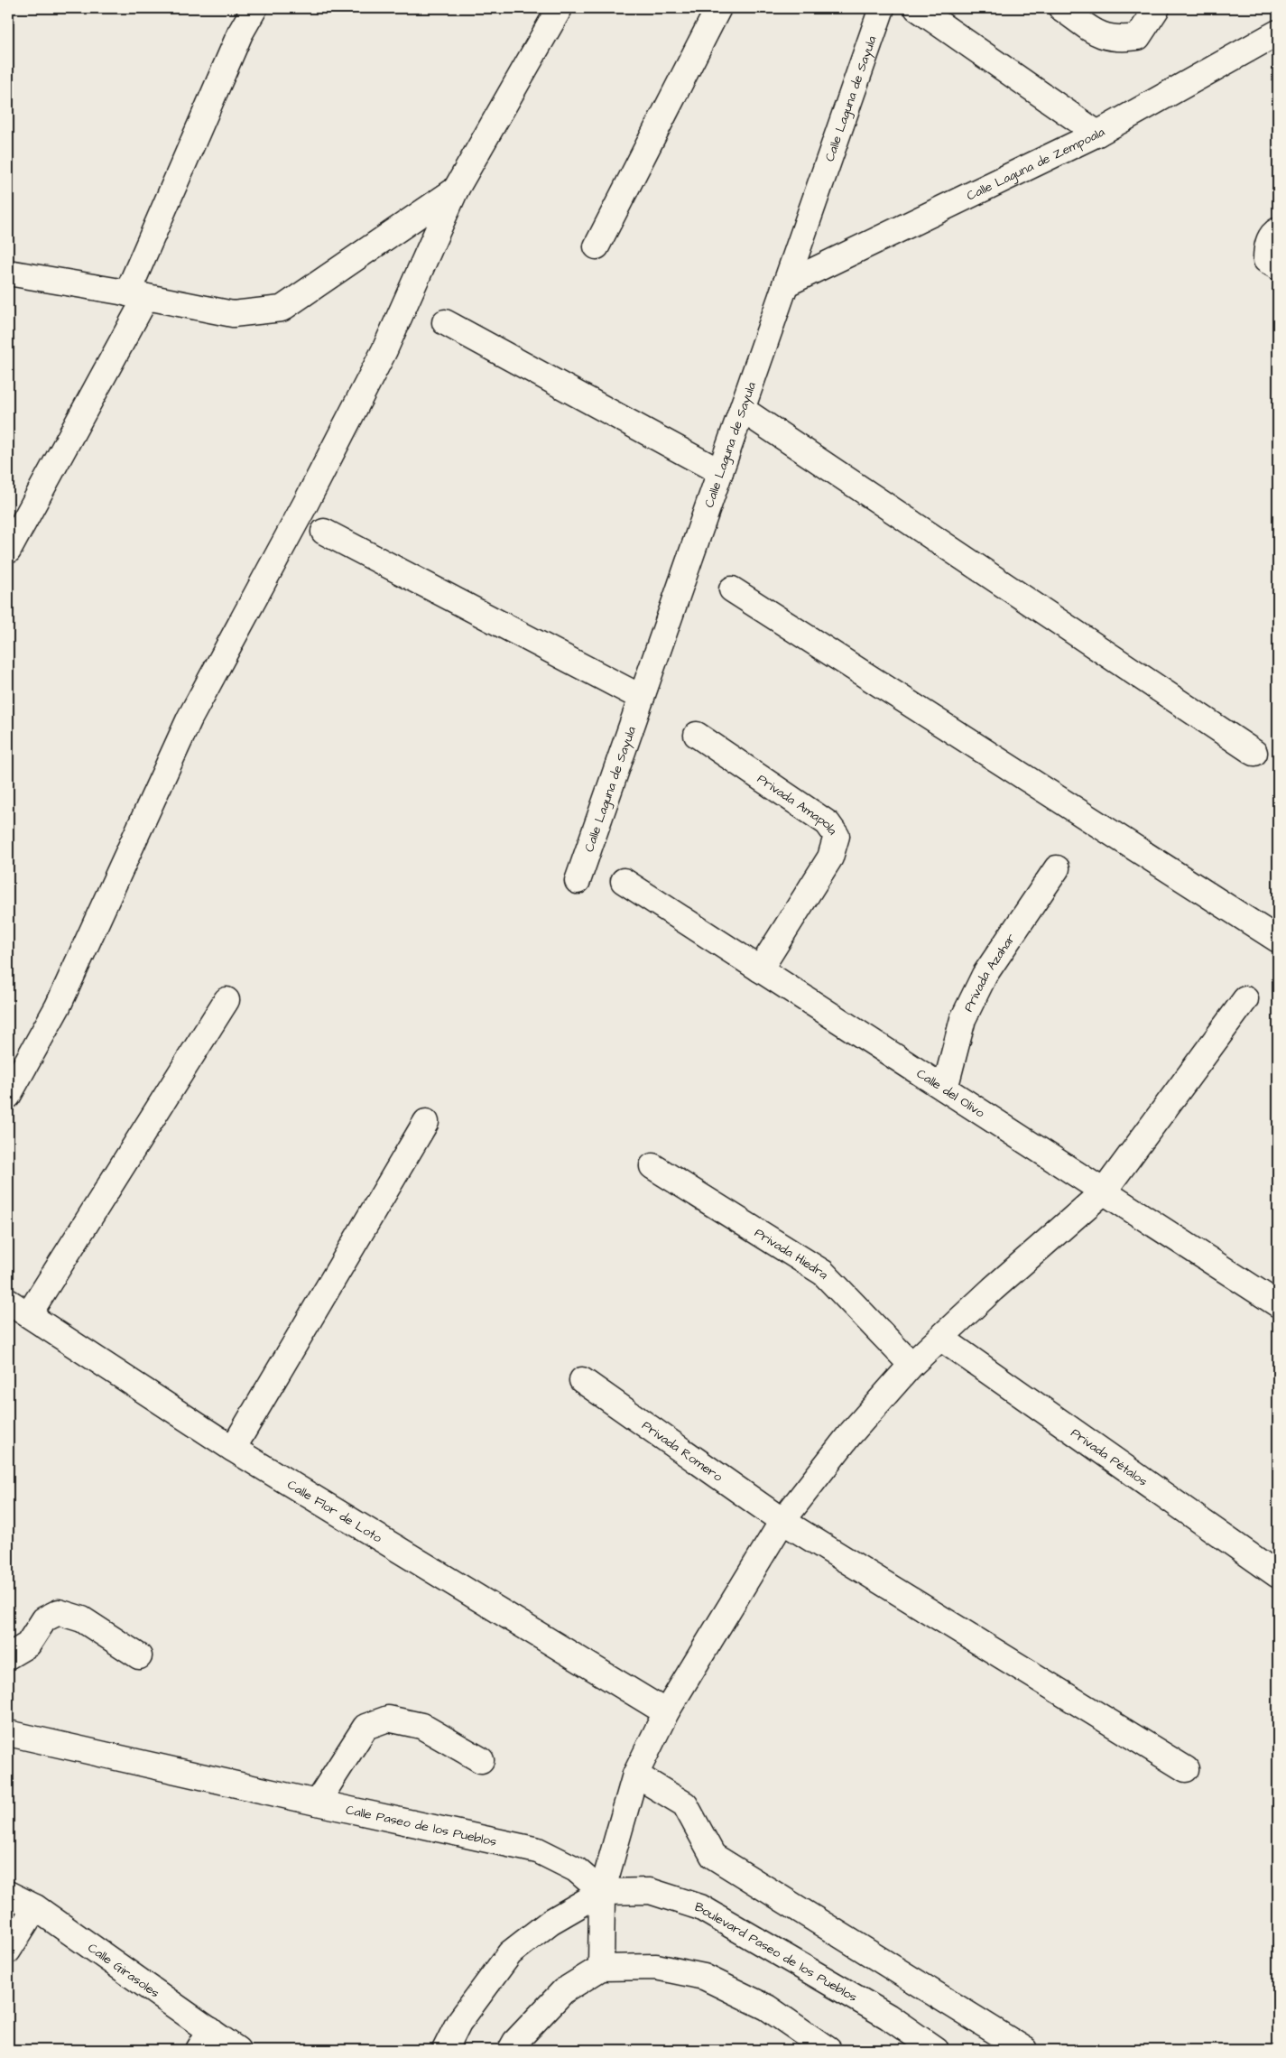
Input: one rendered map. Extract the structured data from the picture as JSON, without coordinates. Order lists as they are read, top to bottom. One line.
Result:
{"streets":{"street":["Calle Laguna de Sayula","Calle Laguna de Zempoala","Privada Amapola","Privada Azahar","Calle del Olivo","Privada Hiedra","Privada Romero","Privada Pétalos","Calle Flor de Loto","Calle Paseo de los Pueblos","Boulevard Paseo de los Pueblos","Calle Girasoles"]},"crossings":[["Calle Laguna de Sayula","Calle Laguna de Zempoala"],["Privada Amapola","Calle del Olivo"],["Privada Azahar","Calle del Olivo"],["Calle Paseo de los Pueblos","Boulevard Paseo de los Pueblos"]]}
